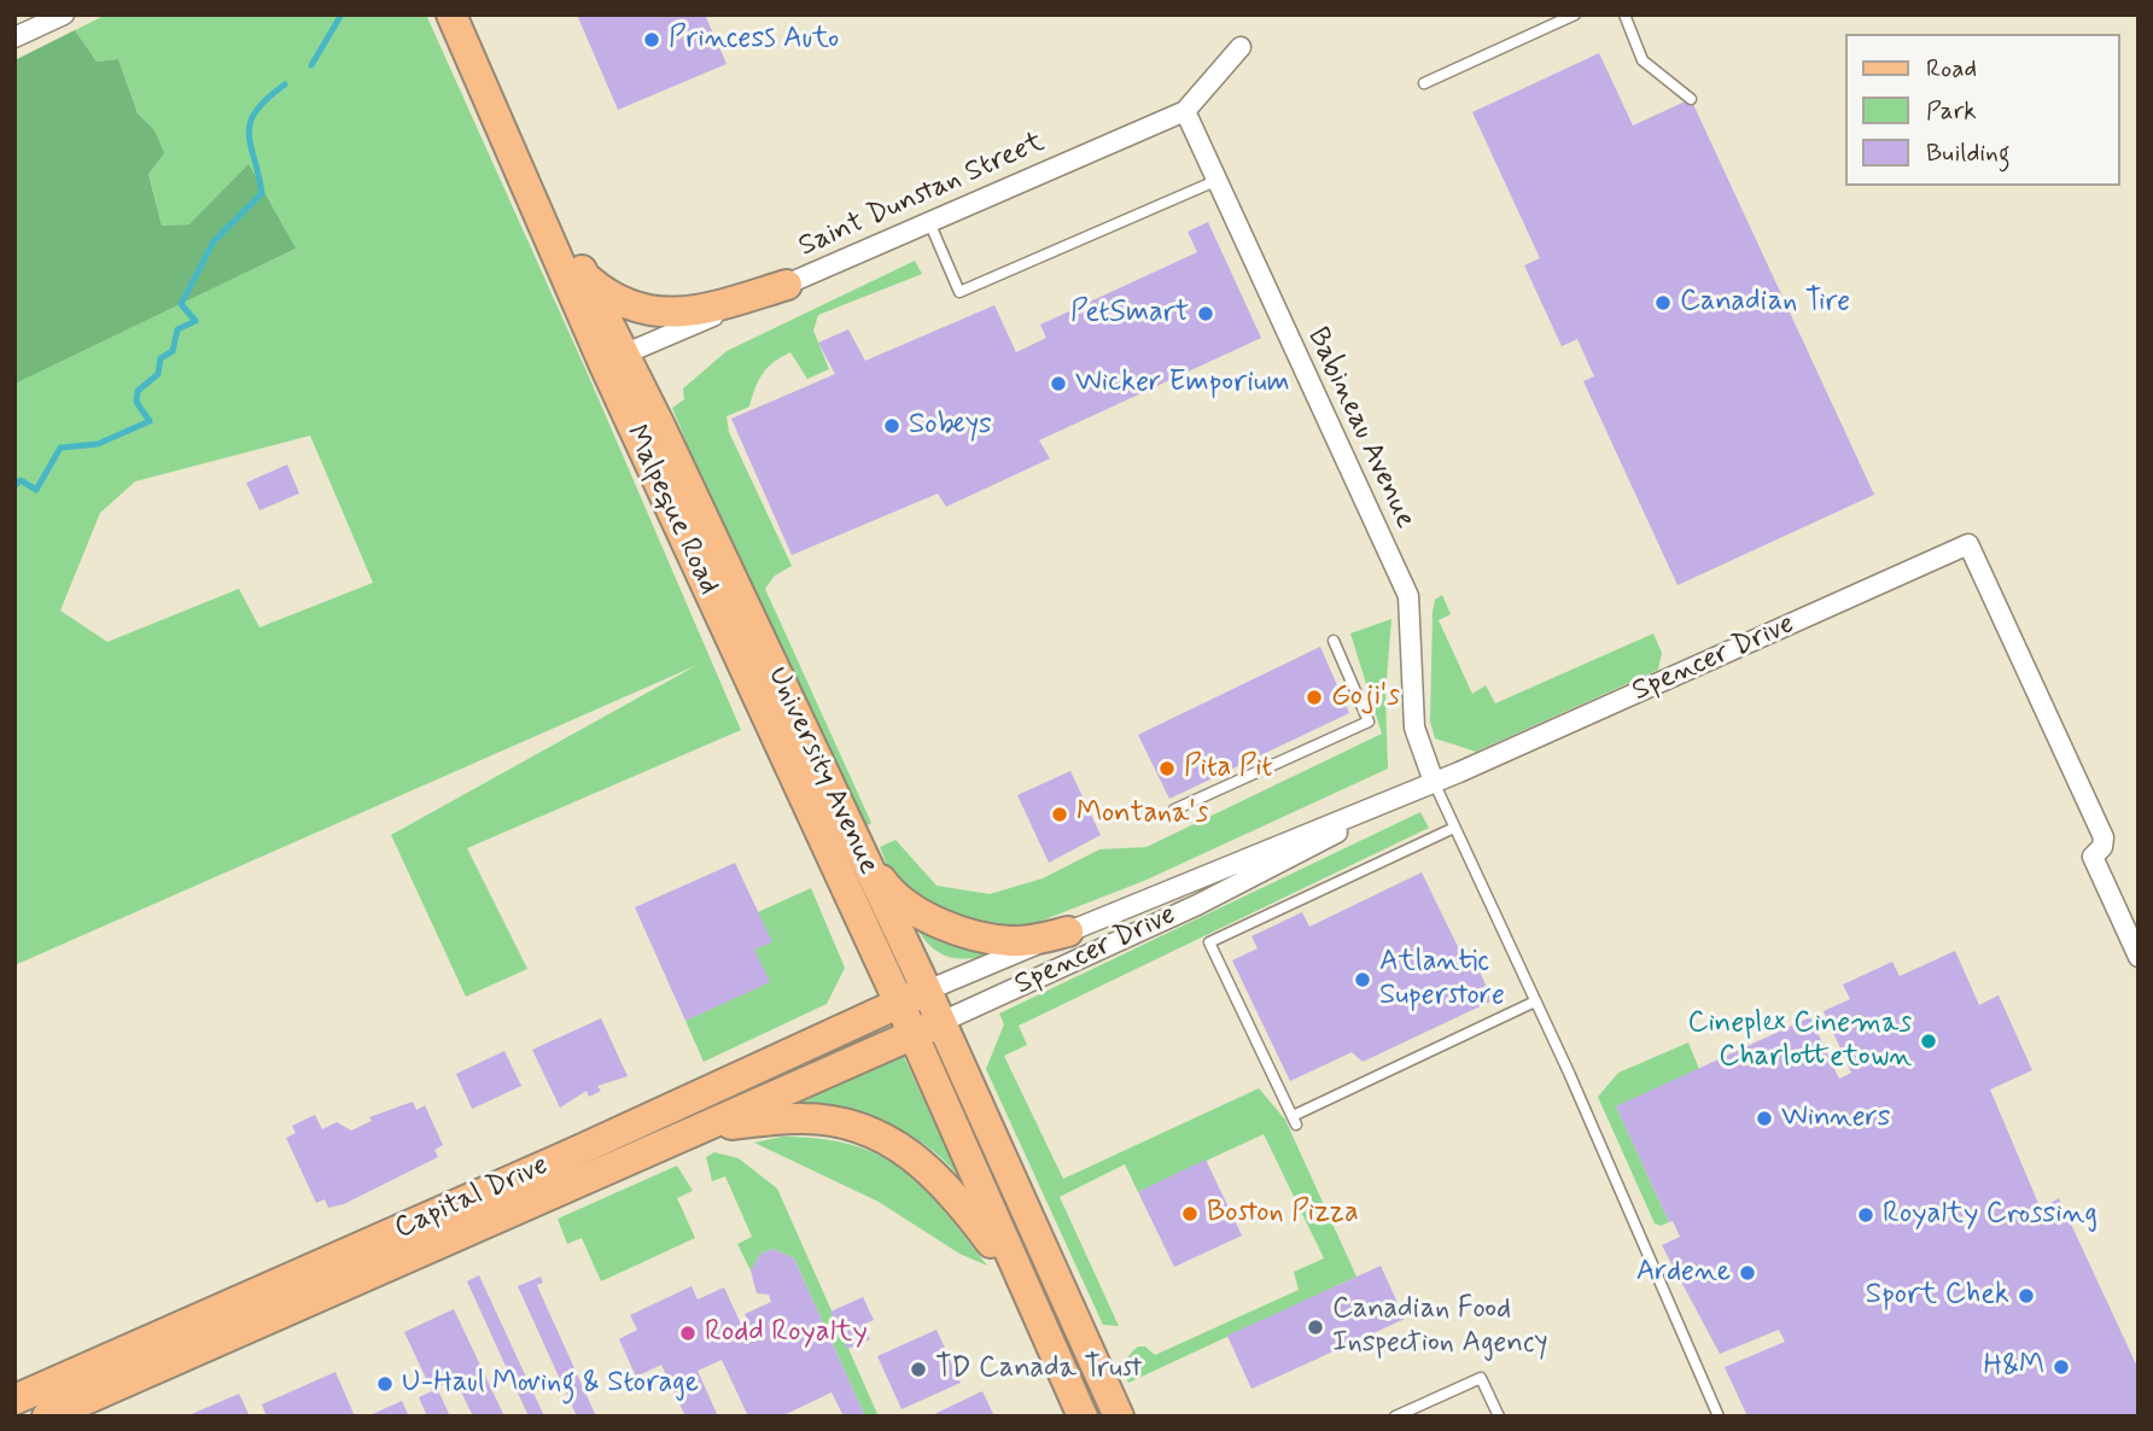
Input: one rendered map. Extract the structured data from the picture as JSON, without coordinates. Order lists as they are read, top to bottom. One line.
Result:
{"streets":{"main road":["Malpeque Road","Spencer Drive","University Avenue","Capital Drive"],"street":["Saint Dunstan Street","Babineau Avenue"]},"crossings":[["Saint Dunstan Street","Babineau Avenue"],["Saint Dunstan Street","Malpeque Road"],["Saint Dunstan Street","University Avenue"],["Babineau Avenue","Spencer Drive"],["Malpeque Road","University Avenue"],["Malpeque Road","Capital Drive"],["Spencer Drive","University Avenue"],["Spencer Drive","Capital Drive"],["University Avenue","Capital Drive"]],"places":["Princess Auto","Canadian Tire","PetSmart","Wicker Emporium","Sobeys","Goji's","Pita Pit","Montana's","Atlantic Superstore","Cineplex Cinemas Charlottetown","Winners","Boston Pizza","Royalty Crossing","Ardene","Sport Chek","Canadian Food Inspection Agency","Rodd Royalty","H&M","TD Canada Trust","U-Haul Moving & Storage"],"legend":["Road","Park","Building"]}
